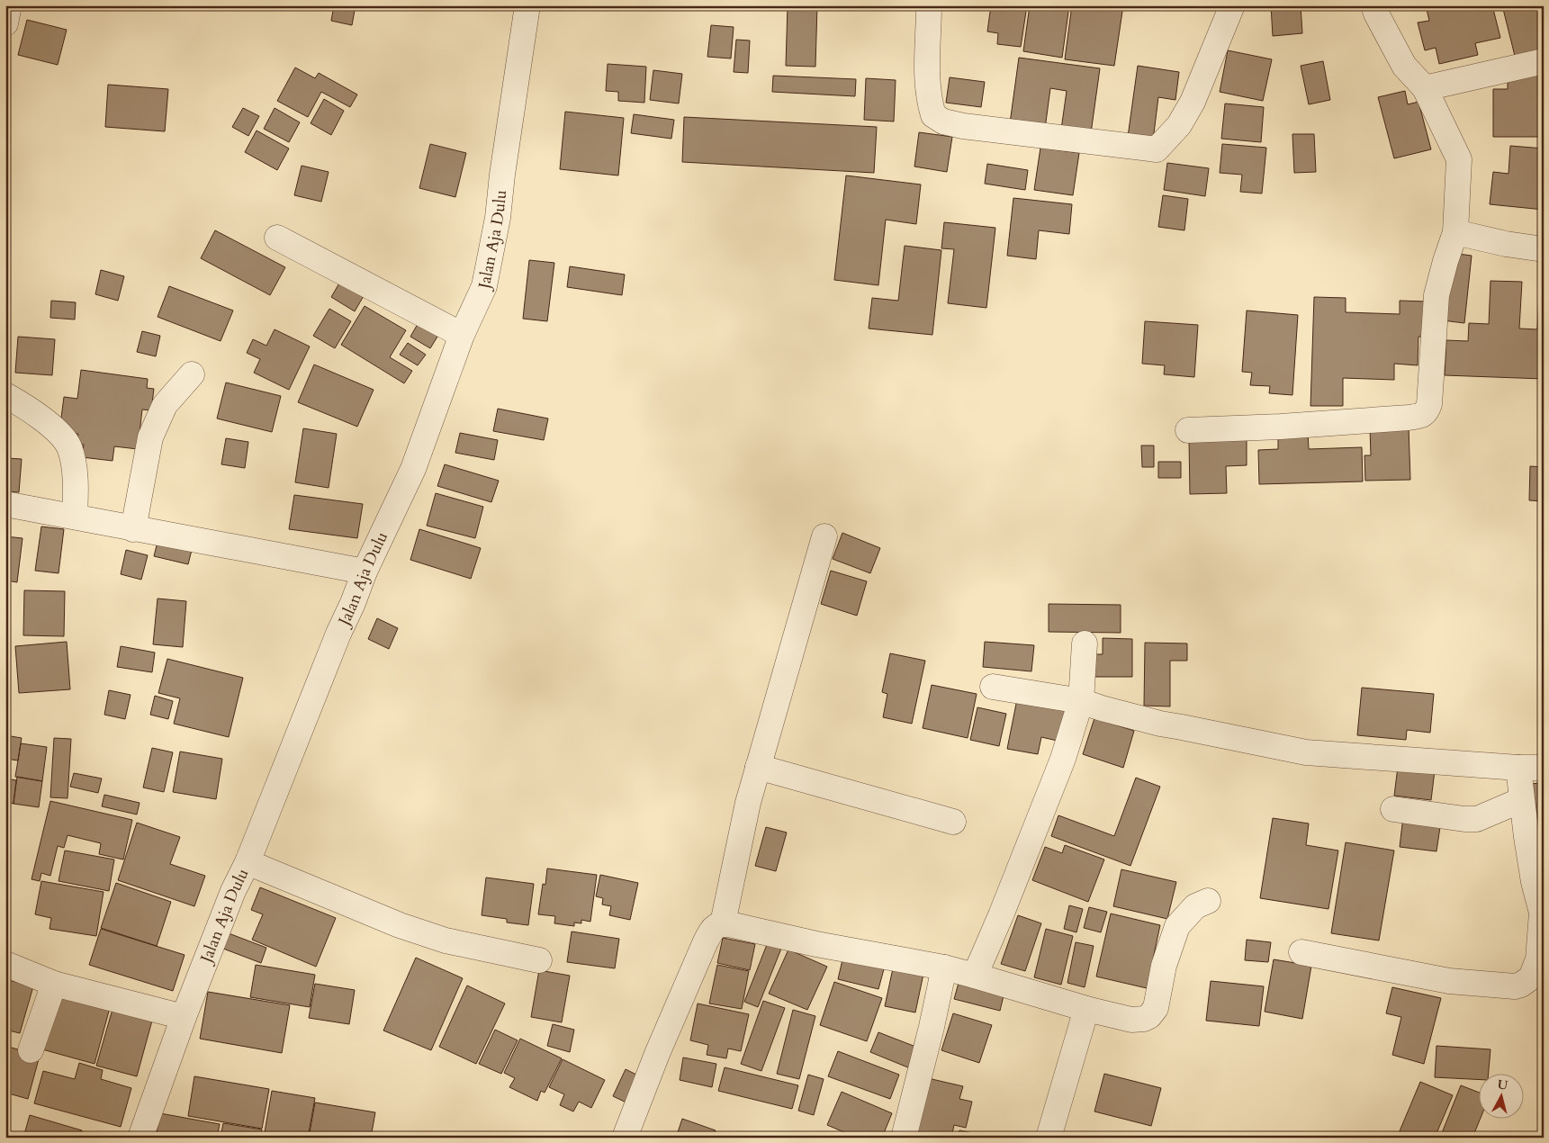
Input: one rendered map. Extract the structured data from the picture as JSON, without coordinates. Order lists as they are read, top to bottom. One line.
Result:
{"streets":{"street":["Jalan Aja Dulu"]},"north":"top"}
